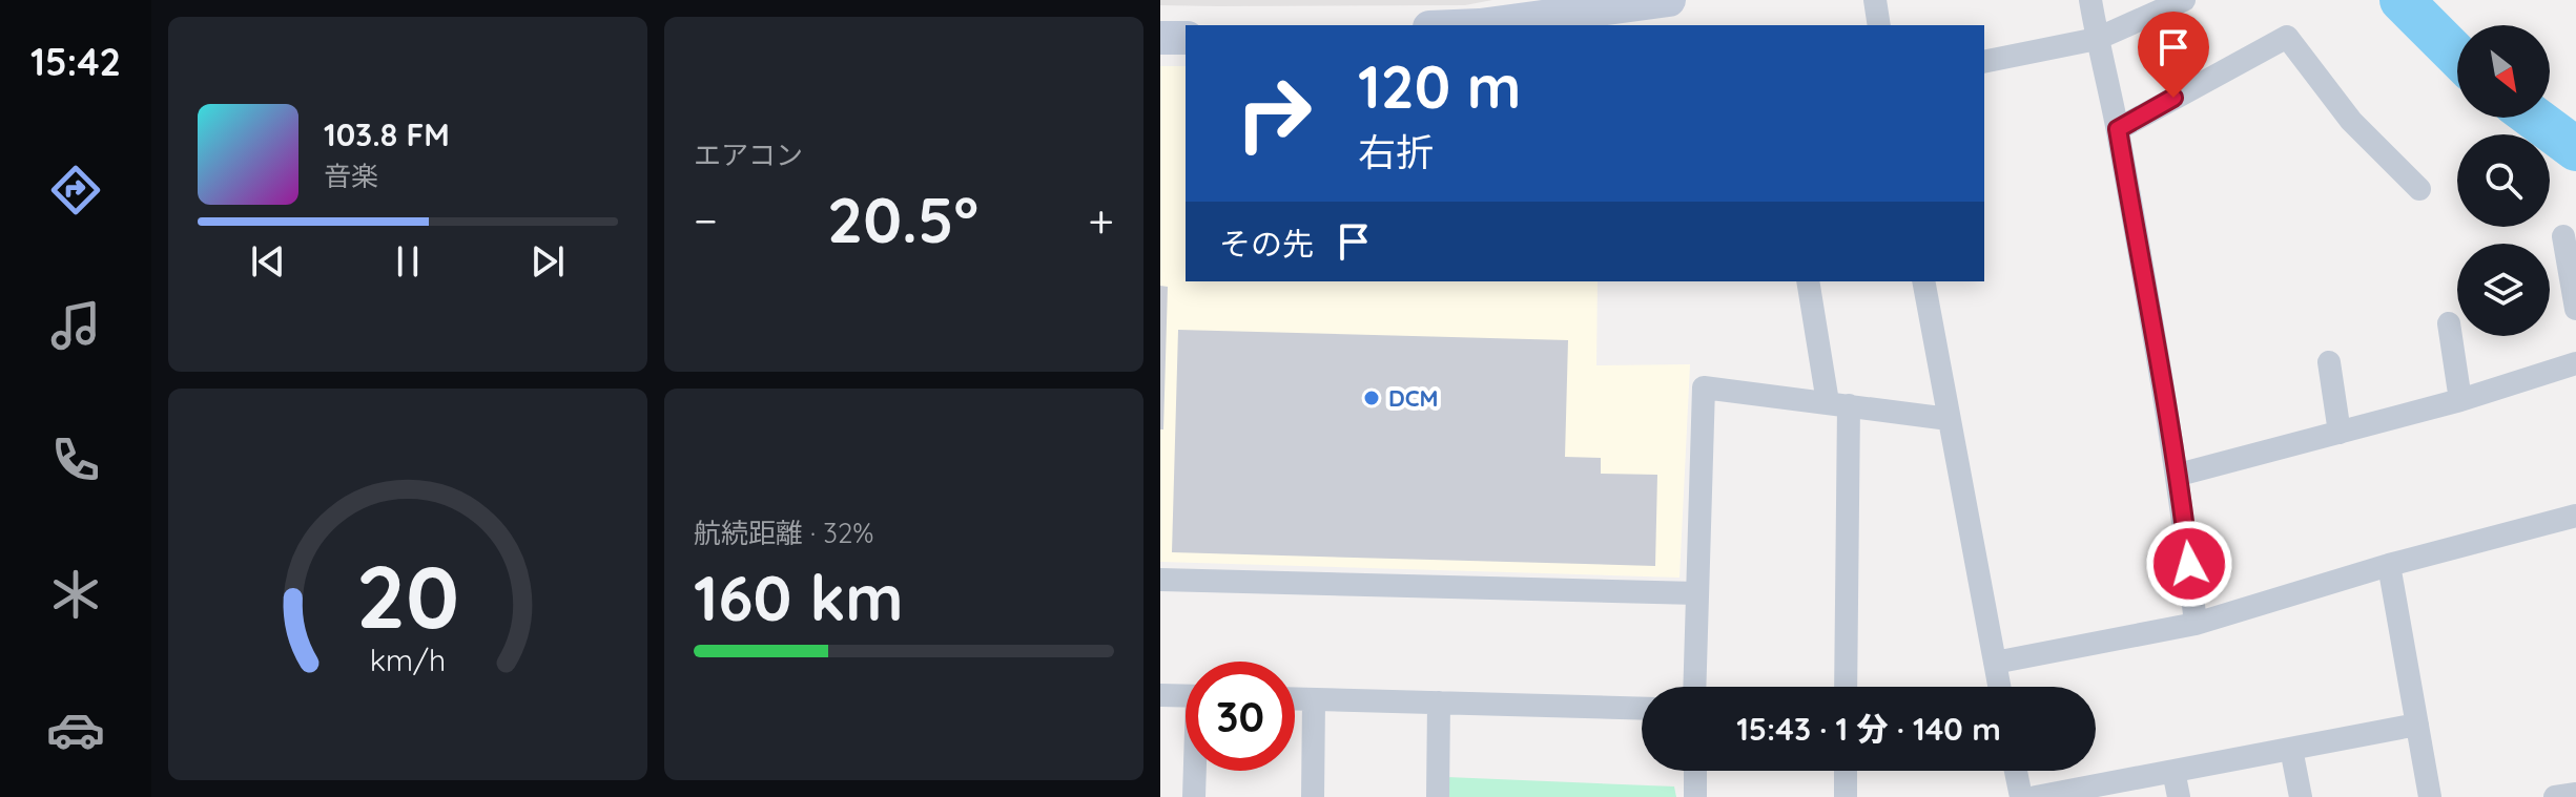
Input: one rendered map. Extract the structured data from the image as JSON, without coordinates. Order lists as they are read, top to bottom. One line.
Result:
{"places":["DCM"],"north":"bottom right","page":{"tabs":"15:42","tile":["エアコン",["航続距離 · 32%","160 km"]],"turn":["120 m","右折"],"song":["103.8 FM","音楽"],"heat":["−","20.5°","+"],"then":"その先","limit":"30","trip":"15:43 · 1 分 · 140 m","gauge":["20","km/h"]}}
